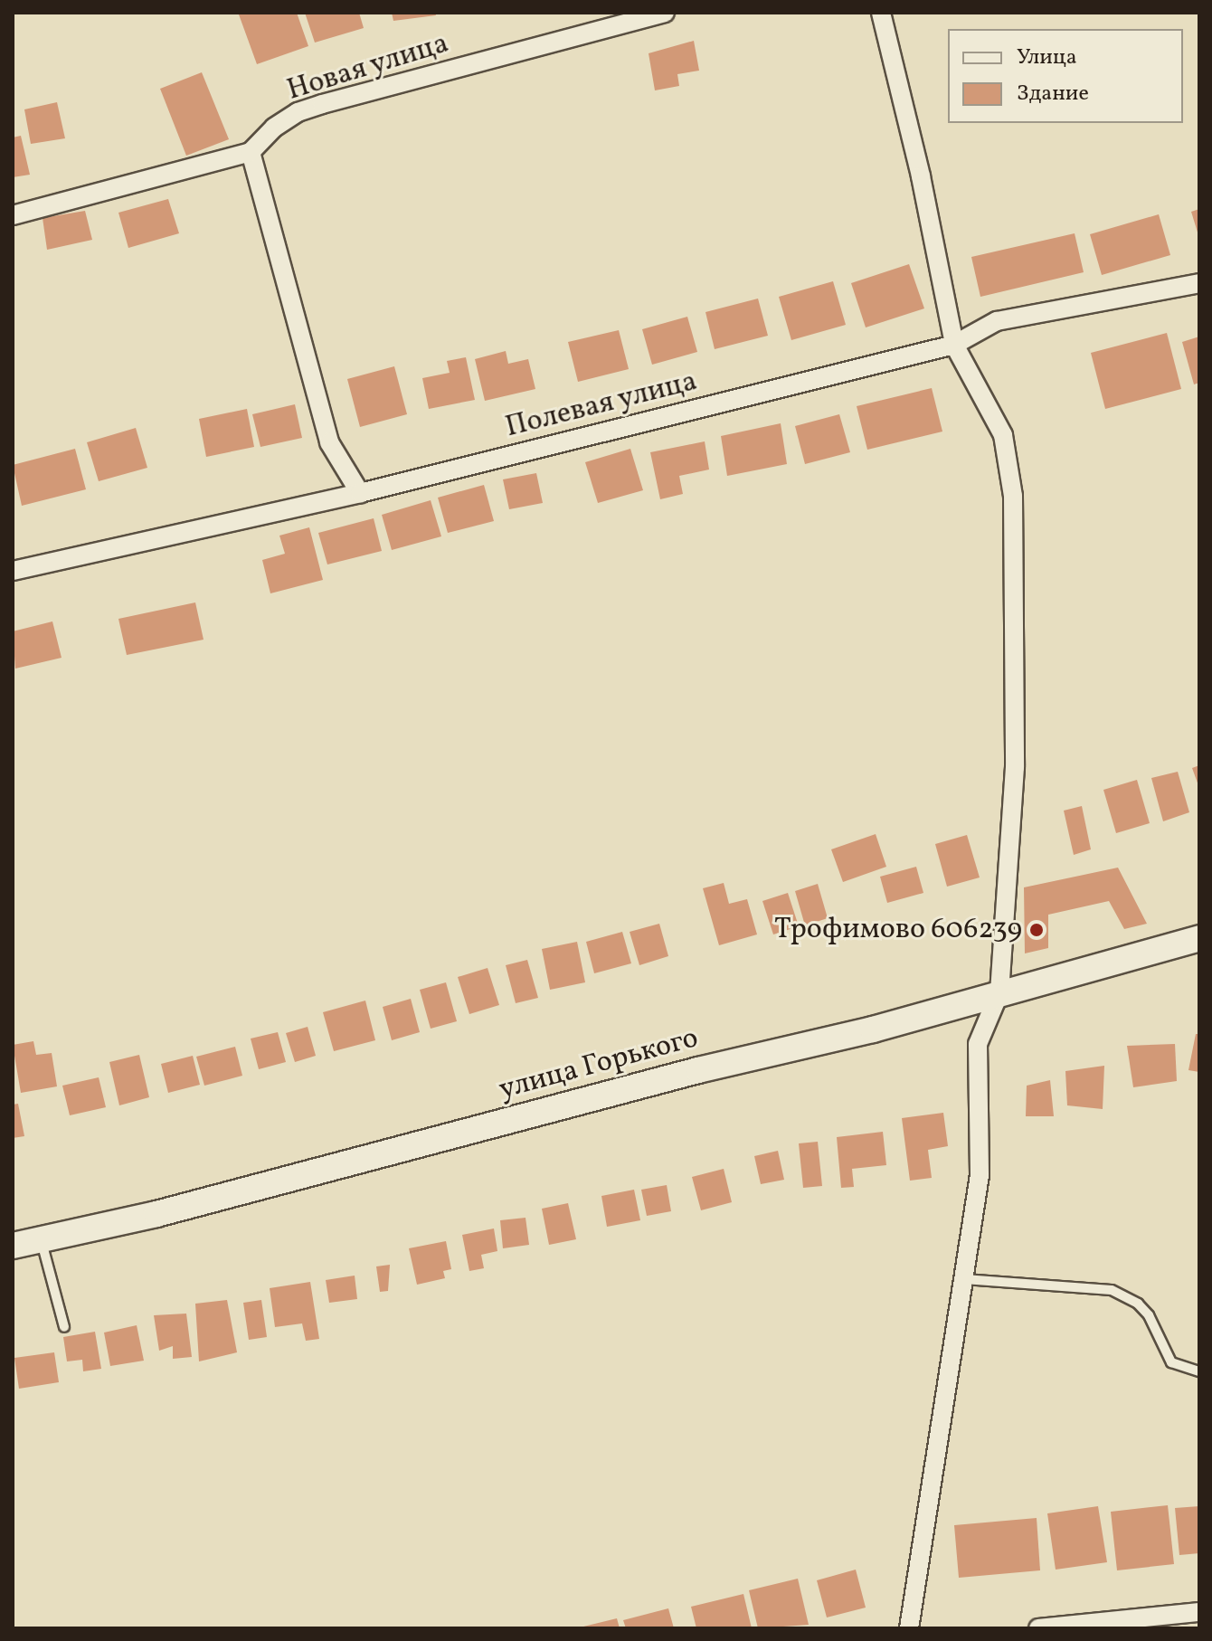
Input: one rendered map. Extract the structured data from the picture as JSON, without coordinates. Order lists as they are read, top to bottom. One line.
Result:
{"streets":{"main road":["улица Горького"],"street":["Новая улица","Полевая улица"]},"places":["Трофимово 606239"],"legend":["Улица","Здание"]}
